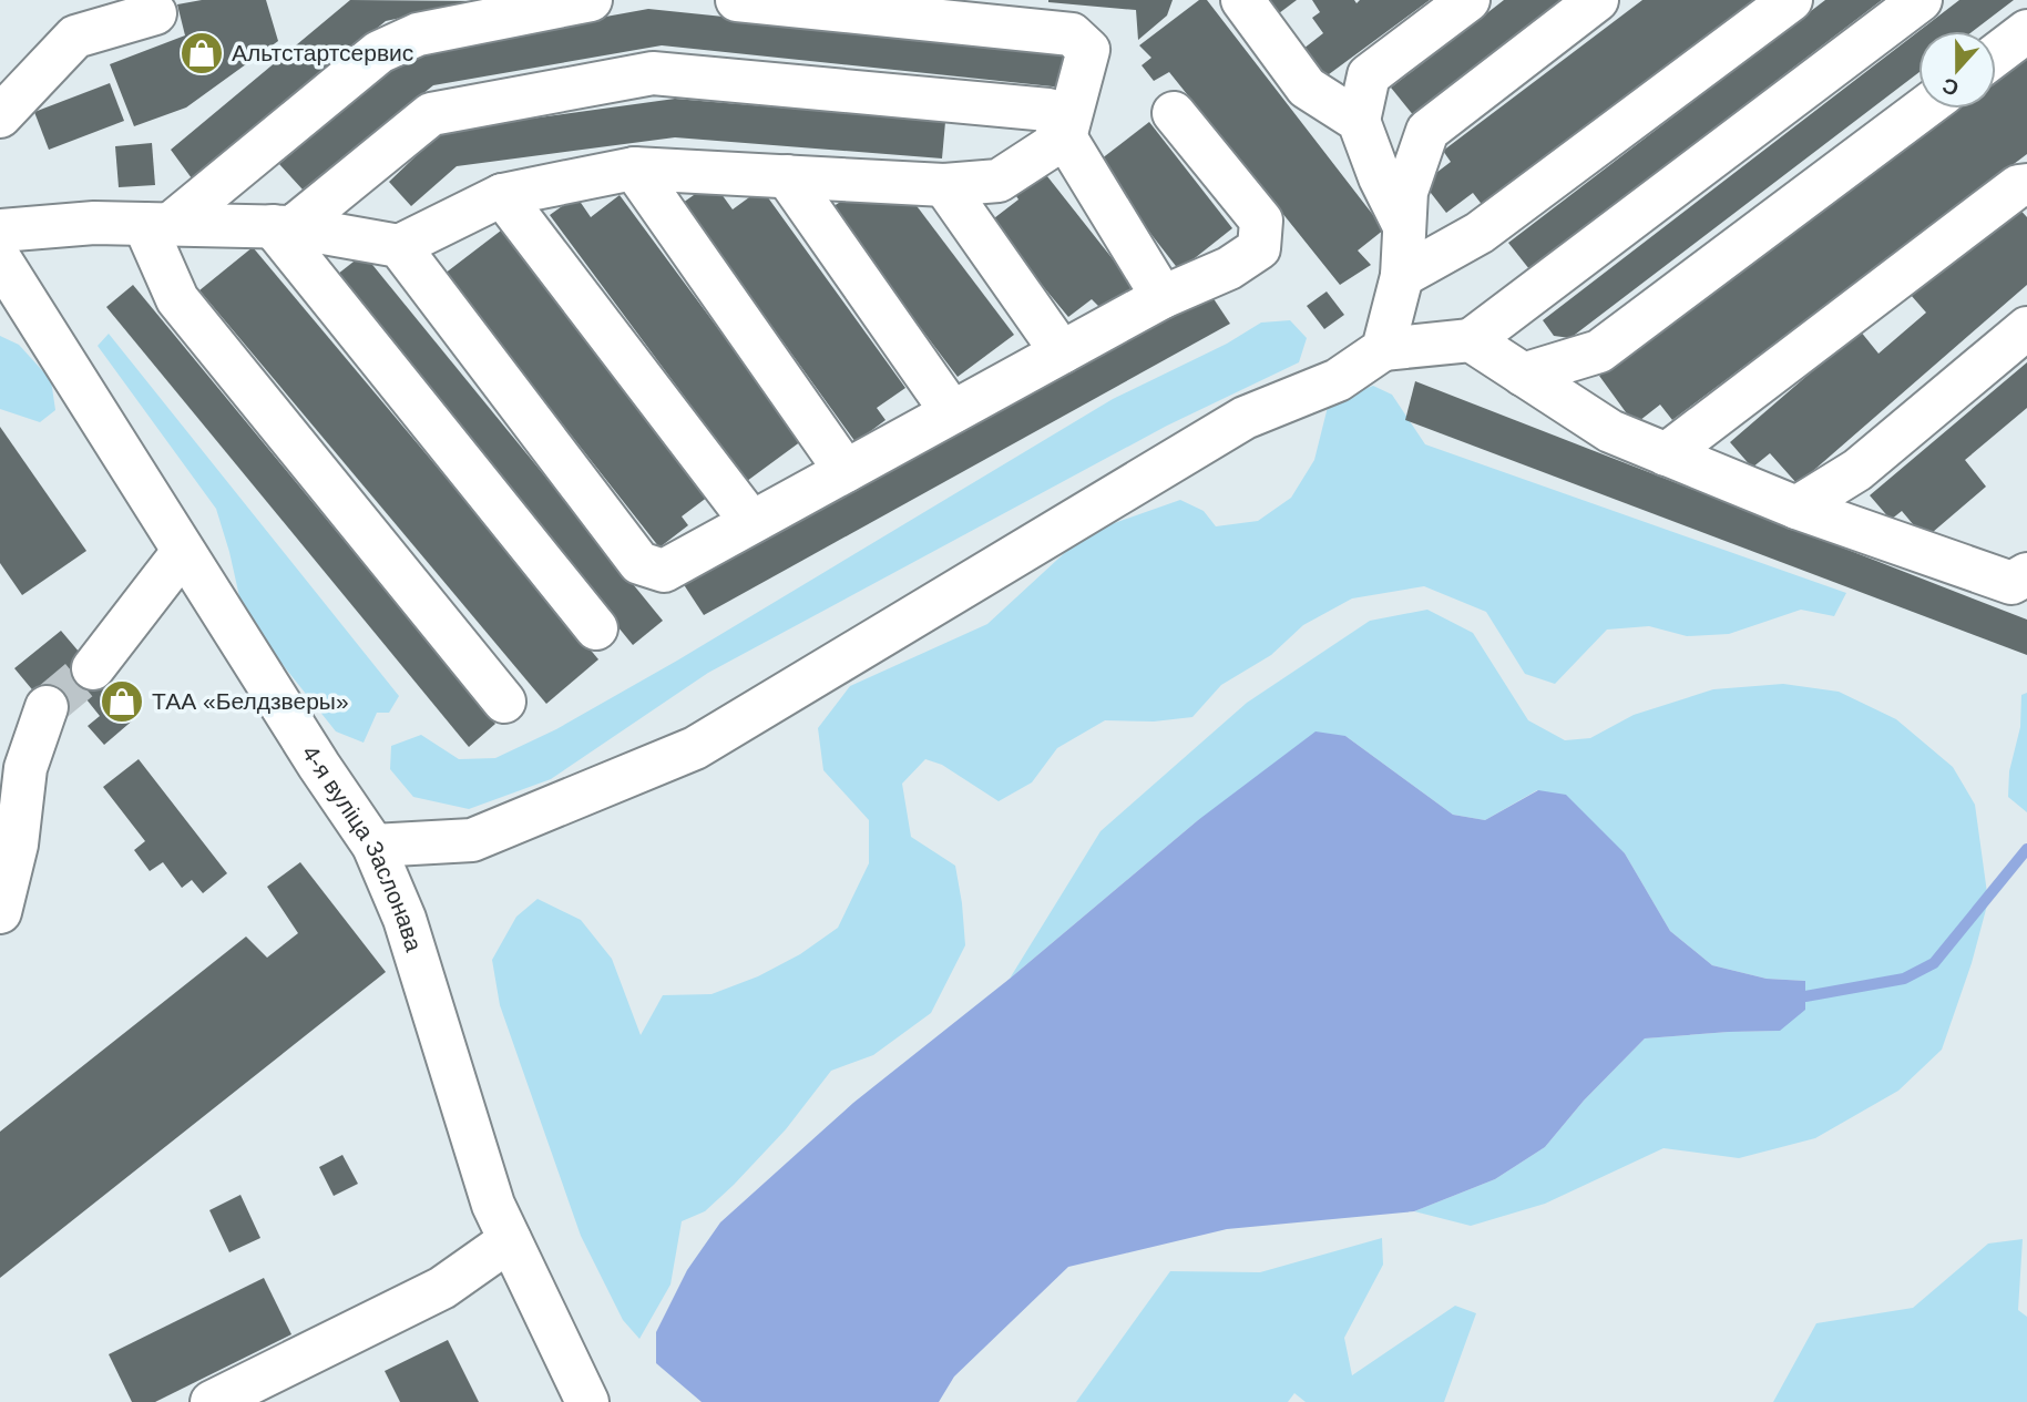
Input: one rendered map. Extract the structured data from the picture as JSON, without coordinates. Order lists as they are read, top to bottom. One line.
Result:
{"streets":{"street":["4-я вуліца Заслонава"]},"places":{"shop":["Альтстартсервис","ТАА «Белдзверы»"]},"north":"bottom"}
